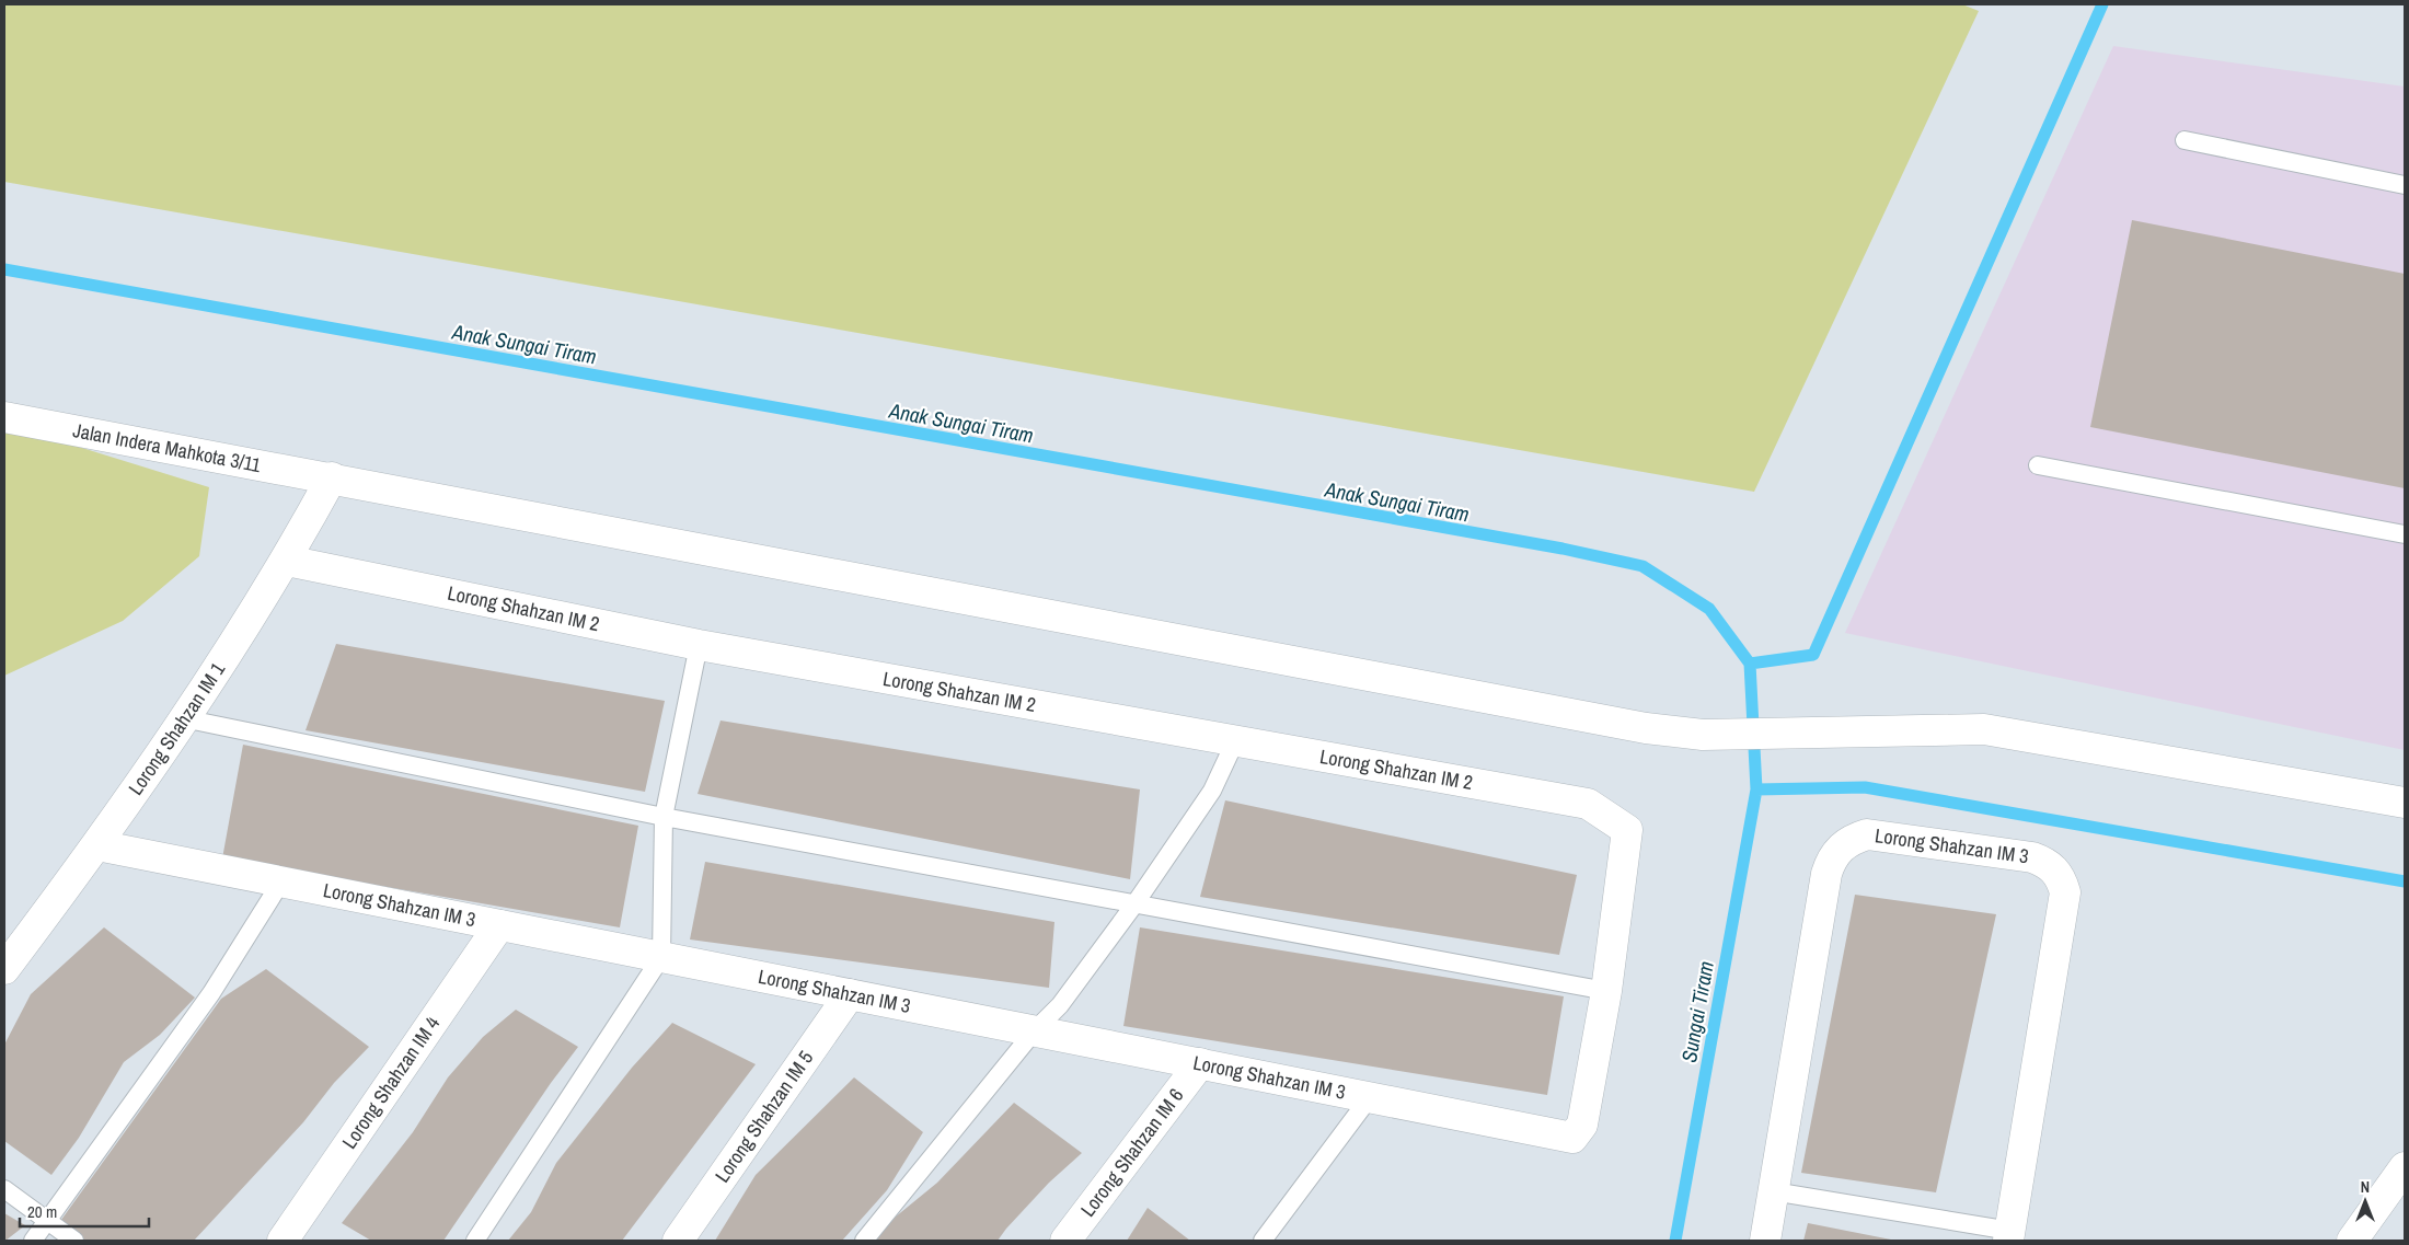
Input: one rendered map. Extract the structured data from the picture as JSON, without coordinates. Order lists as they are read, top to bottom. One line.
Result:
{"streets":{"street":["Jalan Indera Mahkota 3/11","Lorong Shahzan IM 2","Lorong Shahzan IM 1","Lorong Shahzan IM 3","Lorong Shahzan IM 4","Lorong Shahzan IM 5","Lorong Shahzan IM 6"]},"crossings":[["Jalan Indera Mahkota 3/11","Lorong Shahzan IM 1"],["Lorong Shahzan IM 2","Lorong Shahzan IM 1"],["Lorong Shahzan IM 2","Lorong Shahzan IM 3"],["Lorong Shahzan IM 1","Lorong Shahzan IM 3"],["Lorong Shahzan IM 3","Lorong Shahzan IM 4"],["Lorong Shahzan IM 3","Lorong Shahzan IM 5"],["Lorong Shahzan IM 3","Lorong Shahzan IM 6"]],"water":["Anak Sungai Tiram","Sungai Tiram"],"scale_bar":"20 m","north":"top"}
